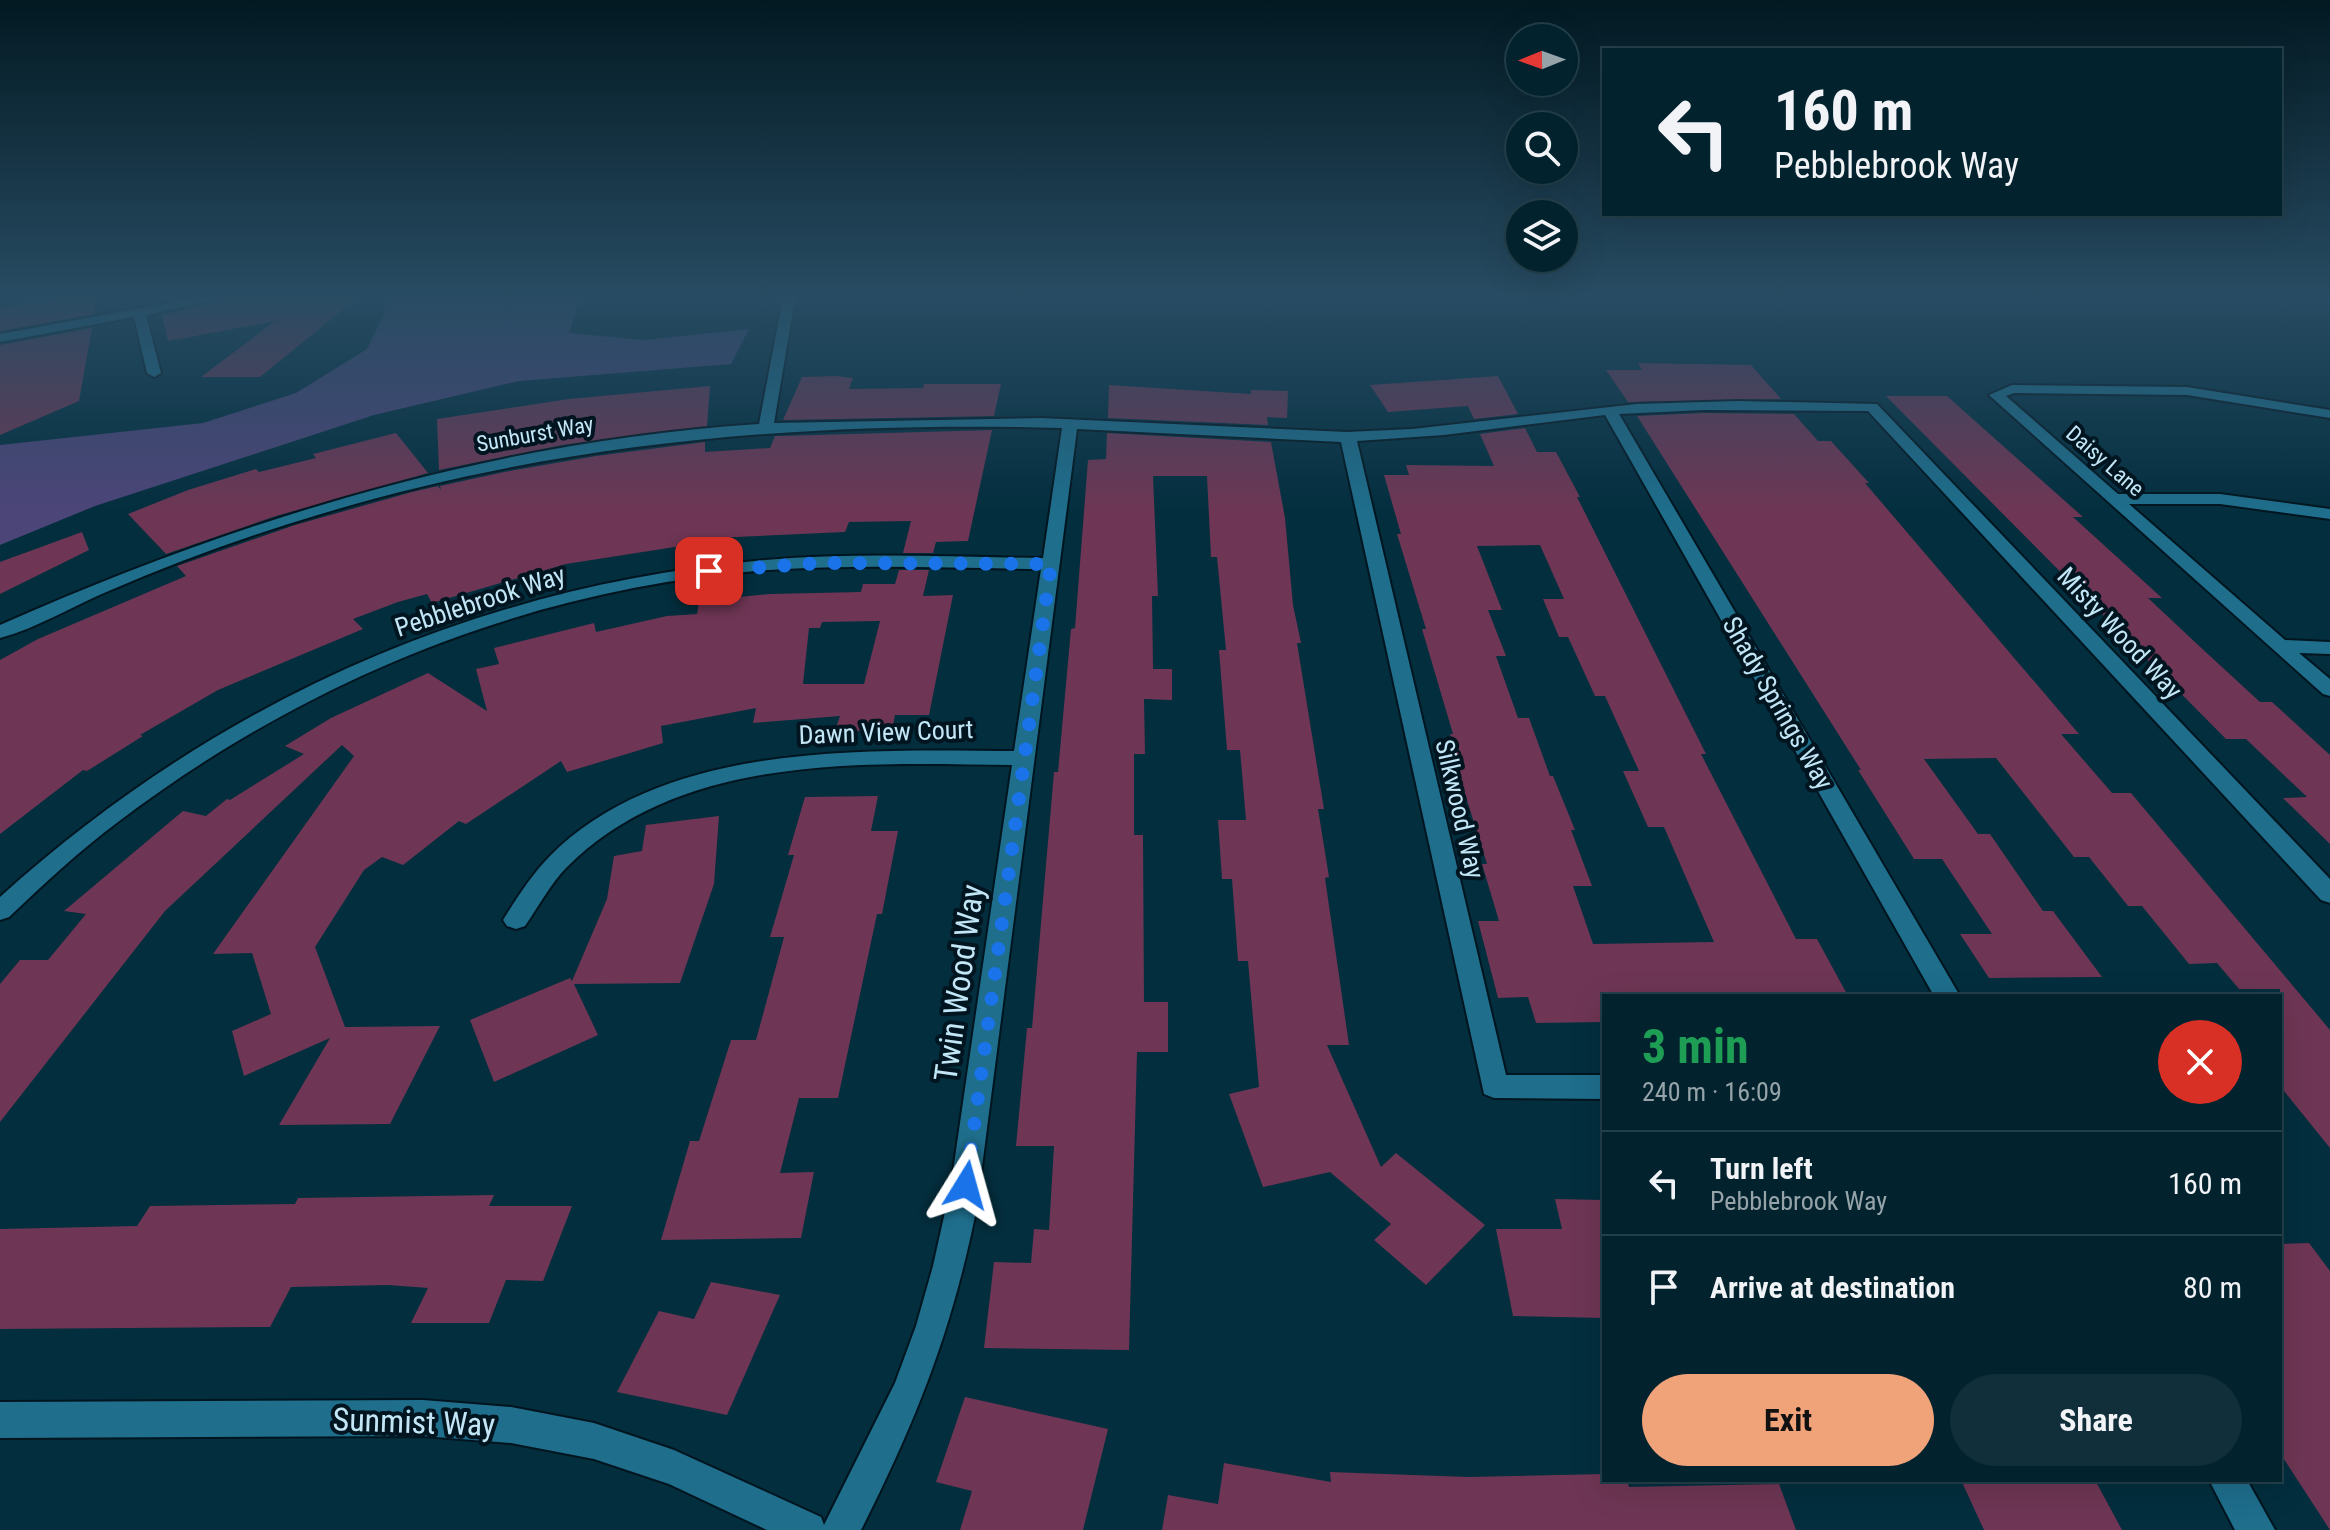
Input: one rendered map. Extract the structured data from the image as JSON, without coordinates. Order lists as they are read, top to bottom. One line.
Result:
{"streets":{"street":["Sunburst Way","Daisy Lane","Pebblebrook Way","Misty Wood Way","Shady Springs Way","Dawn View Court","Silkwood Way","Twin Wood Way","Sunmist Way"]},"crossings":[["Sunburst Way","Misty Wood Way"],["Sunburst Way","Shady Springs Way"],["Sunburst Way","Silkwood Way"],["Sunburst Way","Twin Wood Way"],["Pebblebrook Way","Twin Wood Way"],["Dawn View Court","Twin Wood Way"]],"north":"left","page":{"turn":["160 m","Pebblebrook Way"],"heading":["3 min","240 m · 16:09"],"list":[{"name":"Turn left","note":"Pebblebrook Way","value":"160 m"},{"name":"Arrive at destination","value":"80 m"}],"buttons":["Exit","Share"]}}
